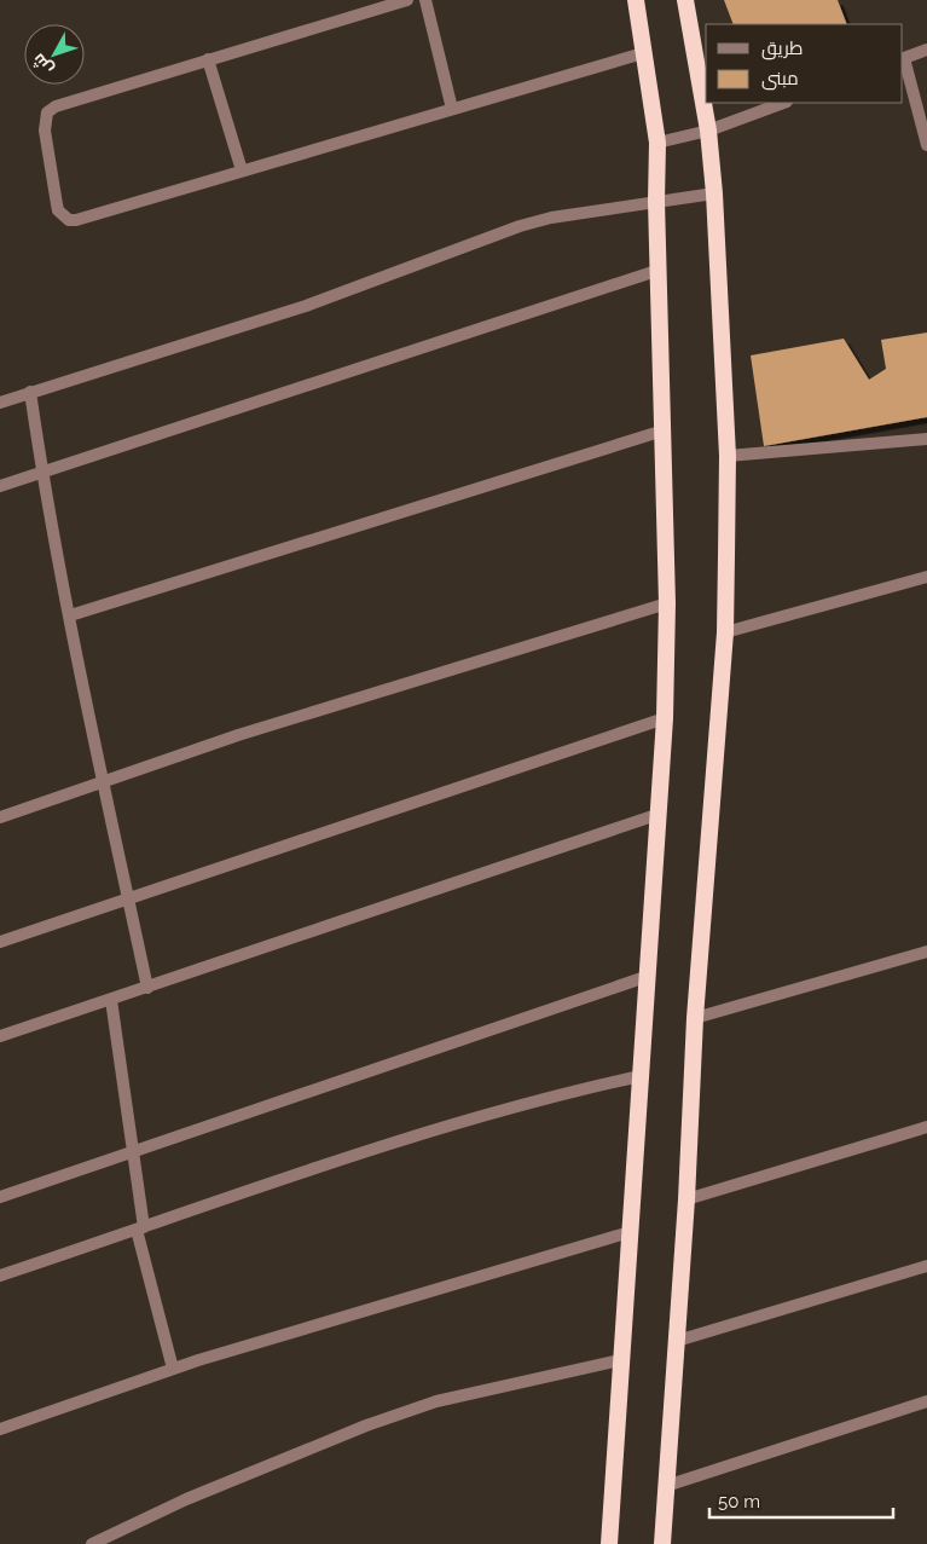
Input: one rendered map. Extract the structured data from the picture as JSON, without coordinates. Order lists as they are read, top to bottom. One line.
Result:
{"legend":["طريق","مبنى"],"scale_bar":"50 m","north":"bottom left"}
